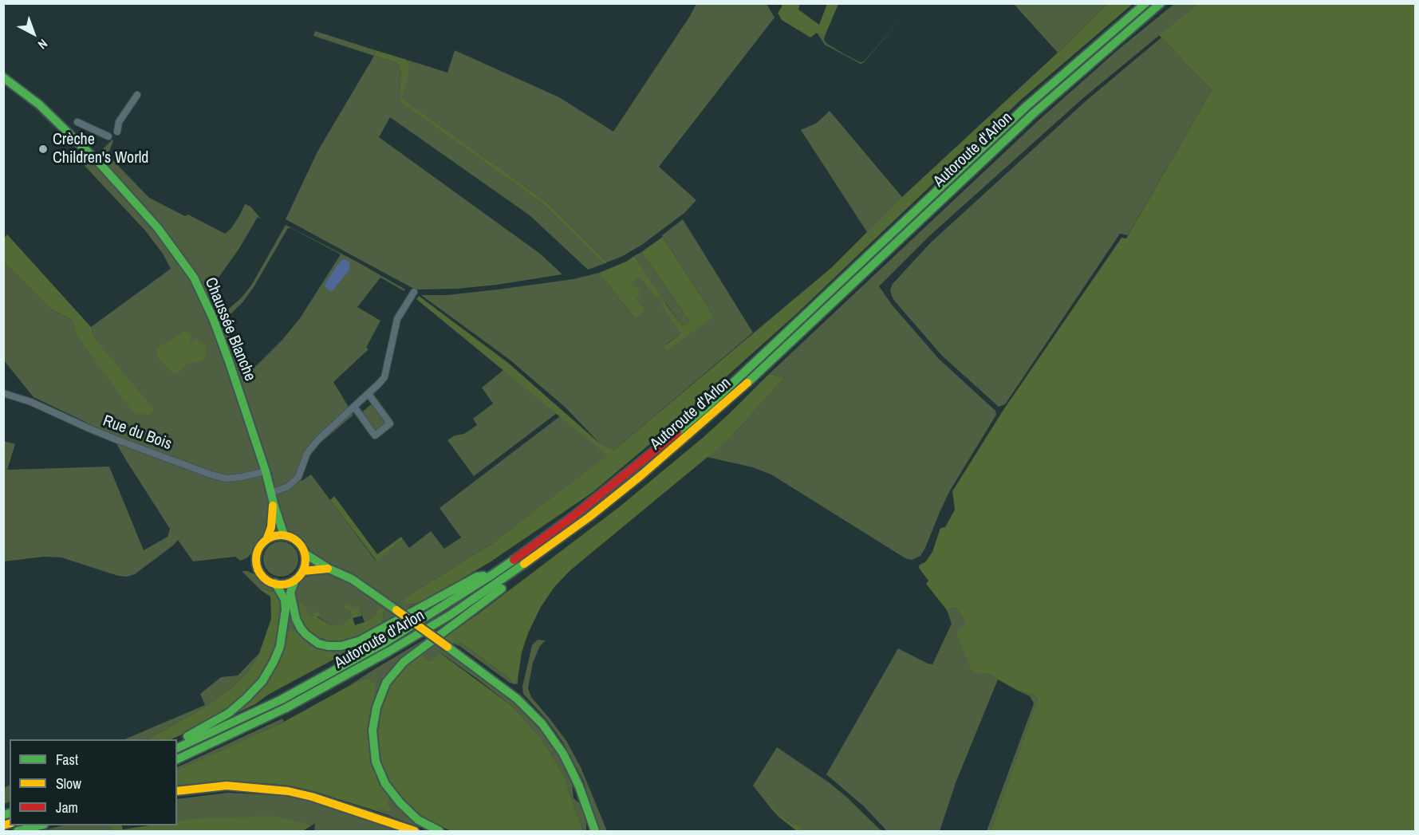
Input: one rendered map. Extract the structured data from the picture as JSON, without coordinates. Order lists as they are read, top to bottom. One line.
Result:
{"streets":{"main road":["Autoroute d'Arlon","Chaussée Blanche"],"street":["Rue du Bois"]},"crossings":[["Chaussée Blanche","Rue du Bois"]],"places":["Crèche Children's World"],"legend":["Fast","Slow","Jam"],"north":"bottom right"}
